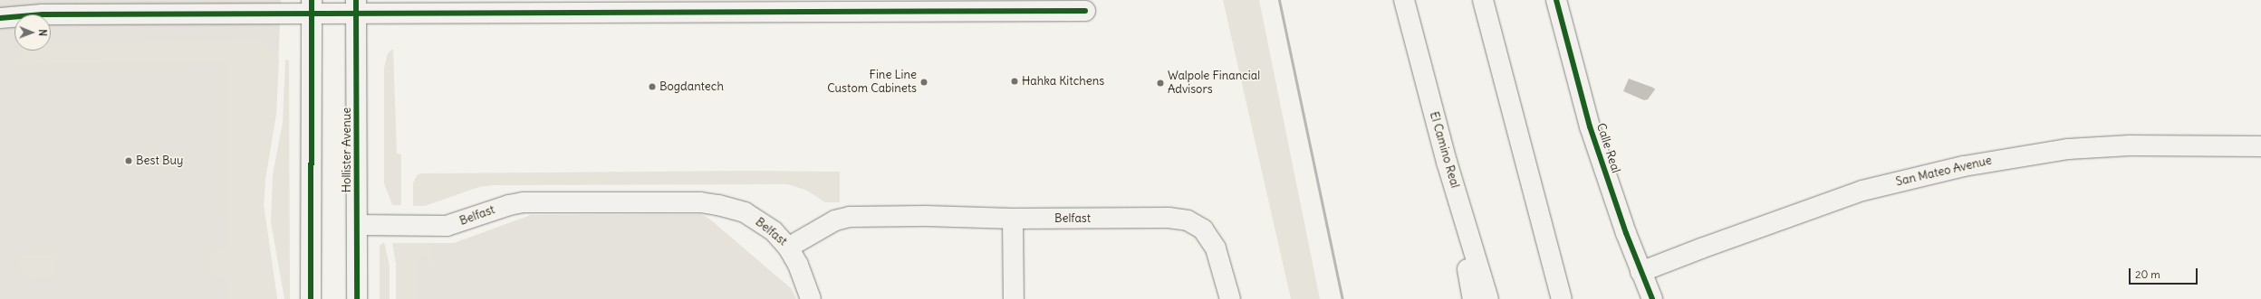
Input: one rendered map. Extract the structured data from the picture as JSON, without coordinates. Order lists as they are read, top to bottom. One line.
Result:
{"streets":{"main road":["Calle Real","Hollister Avenue","El Camino Real","San Mateo Avenue","Belfast"]},"crossings":[["Calle Real","San Mateo Avenue"],["Hollister Avenue","Belfast"]],"places":["Hahka Kitchens","Fine Line Custom Cabinets","Walpole Financial Advisors","Bogdantech","Best Buy"],"scale_bar":"20 m","north":"right"}
